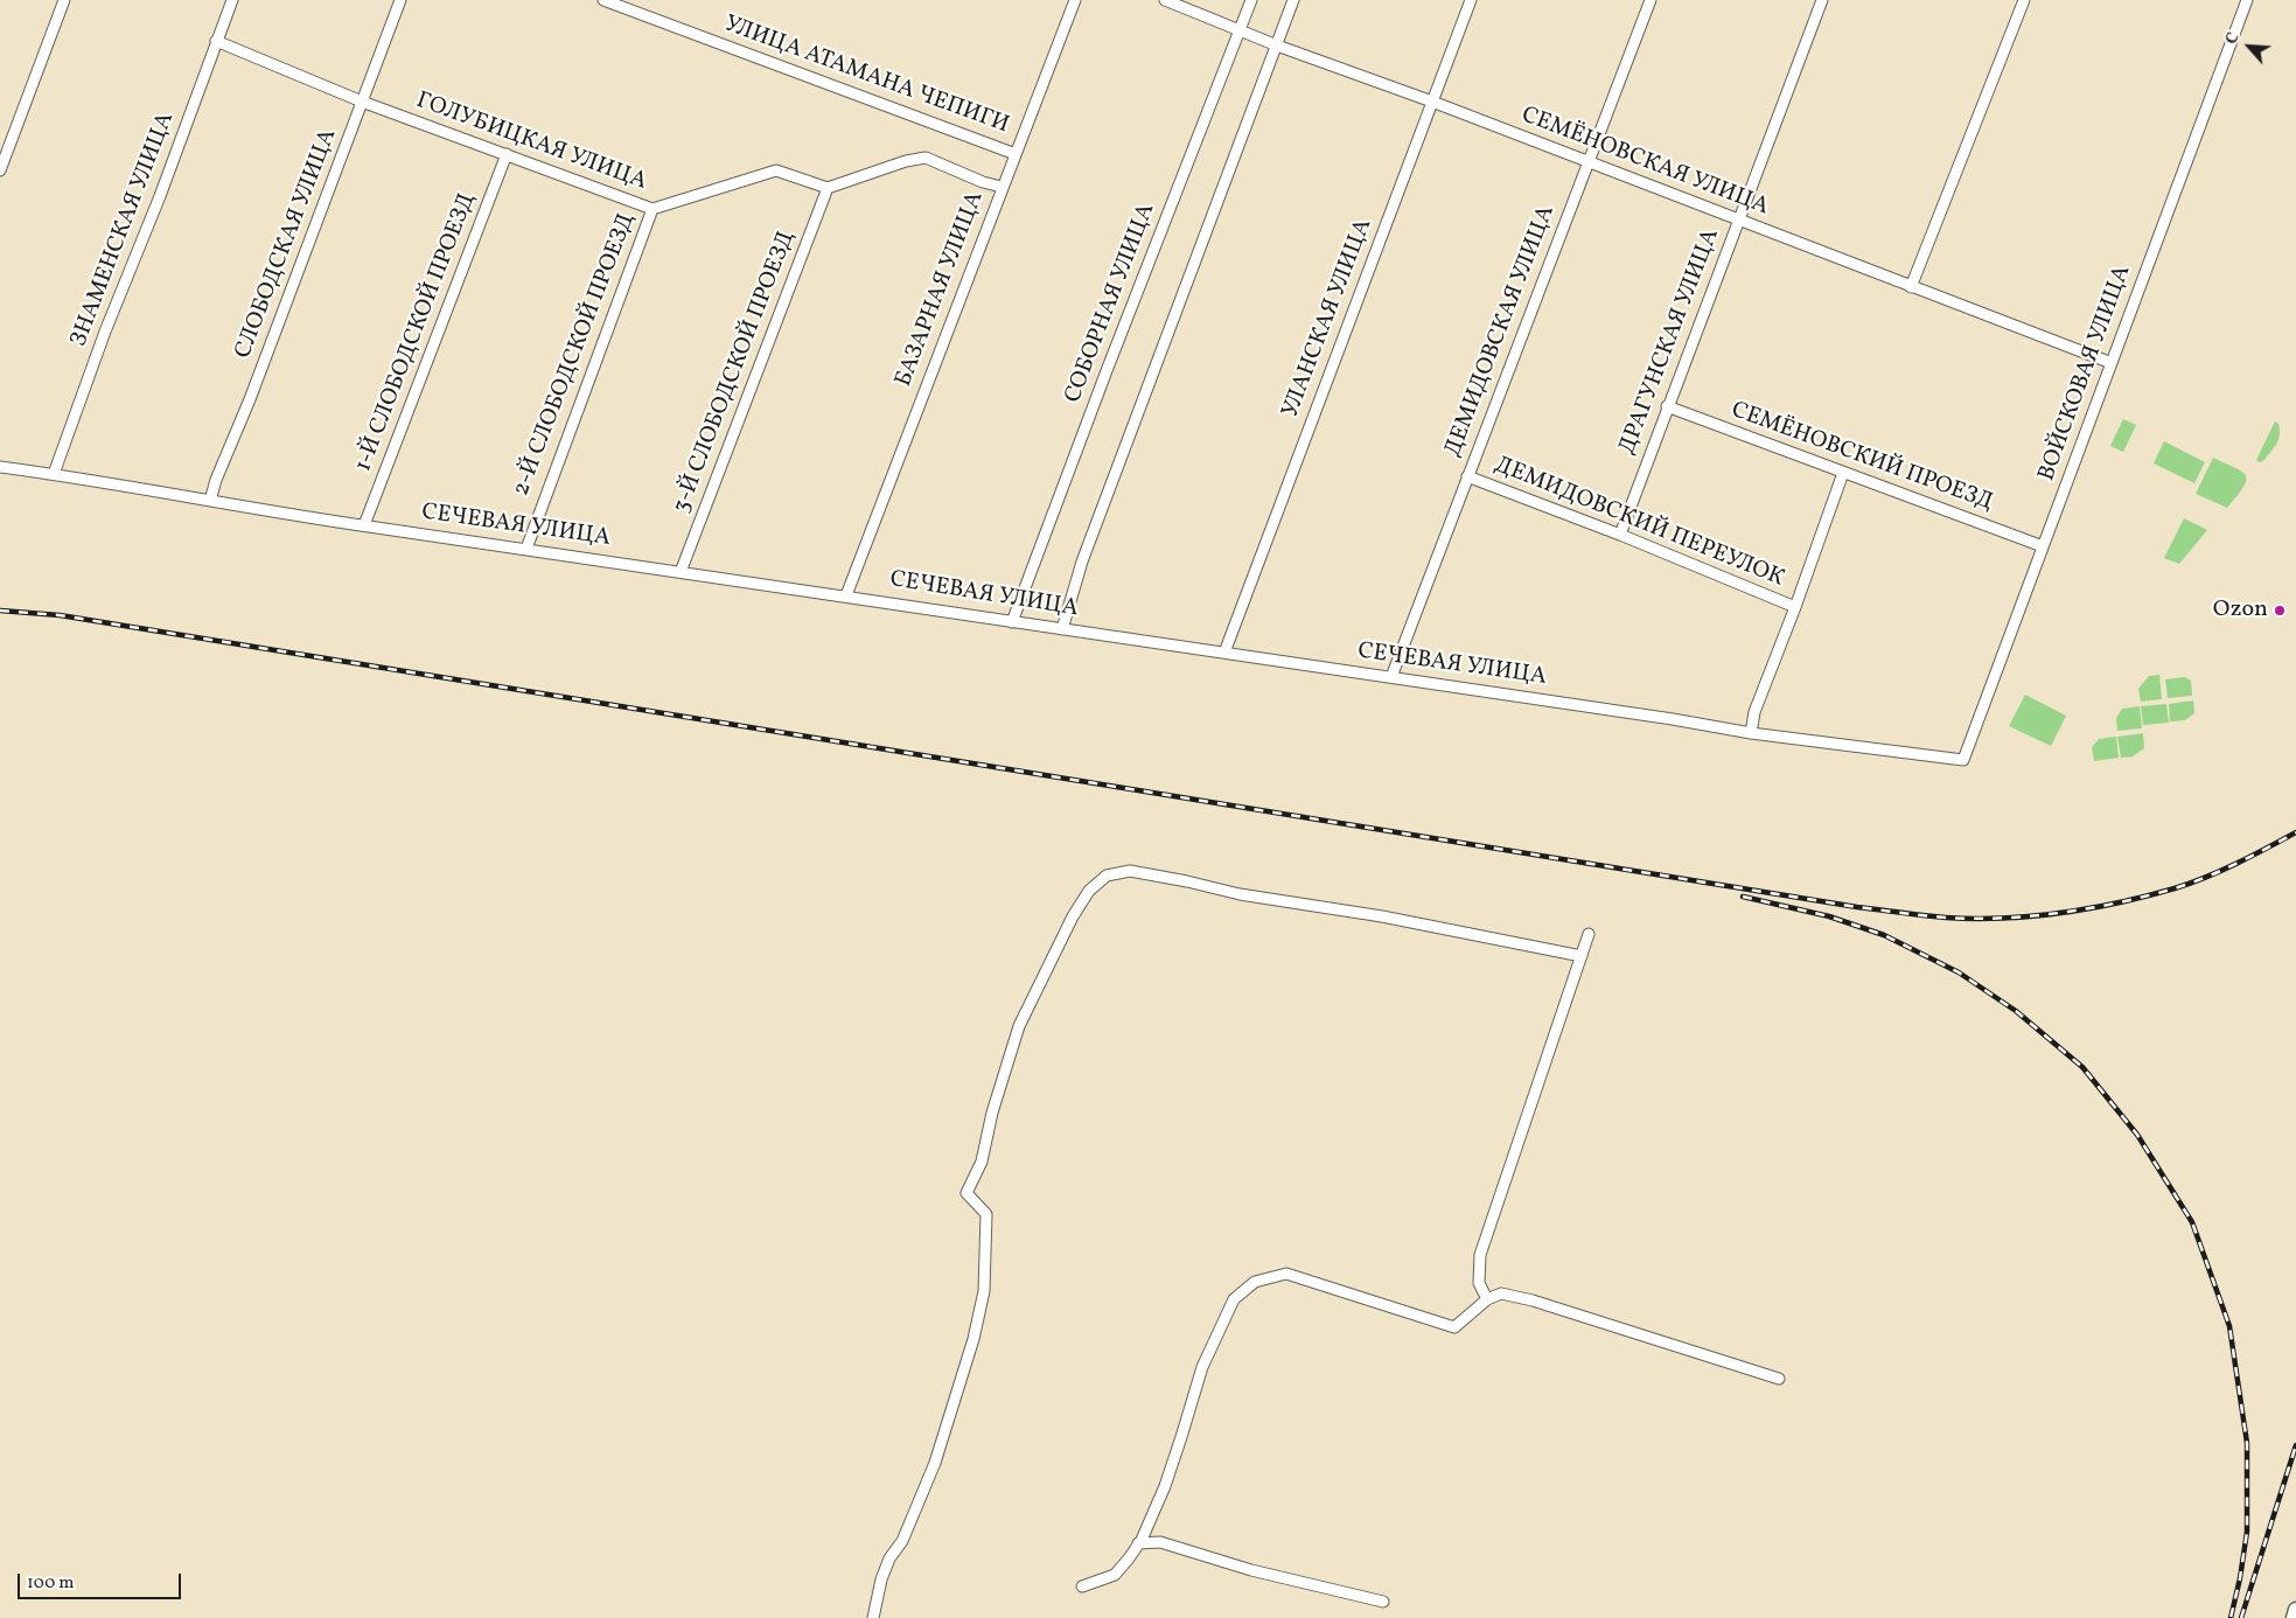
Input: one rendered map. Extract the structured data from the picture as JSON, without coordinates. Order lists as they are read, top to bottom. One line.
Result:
{"streets":{"street":["УЛИЦА АТАМАНА ЧЕПИГИ","ГОЛУБИЦКАЯ УЛИЦА","СЕМЁНОВСКАЯ УЛИЦА","ЗНАМЕНСКАЯ УЛИЦА","СЛОБОДСКАЯ УЛИЦА","БАЗАРНАЯ УЛИЦА","СОБОРНАЯ УЛИЦА","УЛАНСКАЯ УЛИЦА","ДЕМИДОВСКАЯ УЛИЦА","1-Й СЛОБОДСКОЙ ПРОЕЗД","ДРАГУНСКАЯ УЛИЦА","2-Й СЛОБОДСКОЙ ПРОЕЗД","3-Й СЛОБОДСКОЙ ПРОЕЗД","ВОЙСКОВАЯ УЛИЦА","СЕМЁНОВСКИЙ ПРОЕЗД","ДЕМИДОВСКИЙ ПЕРЕУЛОК","СЕЧЕВАЯ УЛИЦА"]},"crossings":[["УЛИЦА АТАМАНА ЧЕПИГИ","БАЗАРНАЯ УЛИЦА"],["ГОЛУБИЦКАЯ УЛИЦА","ЗНАМЕНСКАЯ УЛИЦА"],["ГОЛУБИЦКАЯ УЛИЦА","СЛОБОДСКАЯ УЛИЦА"],["ГОЛУБИЦКАЯ УЛИЦА","1-Й СЛОБОДСКОЙ ПРОЕЗД"],["ГОЛУБИЦКАЯ УЛИЦА","2-Й СЛОБОДСКОЙ ПРОЕЗД"],["ГОЛУБИЦКАЯ УЛИЦА","3-Й СЛОБОДСКОЙ ПРОЕЗД"],["СЕМЁНОВСКАЯ УЛИЦА","СОБОРНАЯ УЛИЦА"],["СЕМЁНОВСКАЯ УЛИЦА","УЛАНСКАЯ УЛИЦА"],["СЕМЁНОВСКАЯ УЛИЦА","ДЕМИДОВСКАЯ УЛИЦА"],["СЕМЁНОВСКАЯ УЛИЦА","ДРАГУНСКАЯ УЛИЦА"],["СЕМЁНОВСКАЯ УЛИЦА","ВОЙСКОВАЯ УЛИЦА"],["ЗНАМЕНСКАЯ УЛИЦА","СЕЧЕВАЯ УЛИЦА"],["СЛОБОДСКАЯ УЛИЦА","СЕЧЕВАЯ УЛИЦА"],["БАЗАРНАЯ УЛИЦА","СЕЧЕВАЯ УЛИЦА"],["СОБОРНАЯ УЛИЦА","СЕЧЕВАЯ УЛИЦА"],["УЛАНСКАЯ УЛИЦА","СЕЧЕВАЯ УЛИЦА"],["ДЕМИДОВСКАЯ УЛИЦА","ДЕМИДОВСКИЙ ПЕРЕУЛОК"],["ДЕМИДОВСКАЯ УЛИЦА","СЕЧЕВАЯ УЛИЦА"],["1-Й СЛОБОДСКОЙ ПРОЕЗД","СЕЧЕВАЯ УЛИЦА"],["ДРАГУНСКАЯ УЛИЦА","СЕМЁНОВСКИЙ ПРОЕЗД"],["ДРАГУНСКАЯ УЛИЦА","ДЕМИДОВСКИЙ ПЕРЕУЛОК"],["2-Й СЛОБОДСКОЙ ПРОЕЗД","СЕЧЕВАЯ УЛИЦА"],["3-Й СЛОБОДСКОЙ ПРОЕЗД","СЕЧЕВАЯ УЛИЦА"],["ВОЙСКОВАЯ УЛИЦА","СЕМЁНОВСКИЙ ПРОЕЗД"],["ВОЙСКОВАЯ УЛИЦА","СЕЧЕВАЯ УЛИЦА"]],"places":["Ozon"],"scale_bar":"100 m","north":"top left"}
